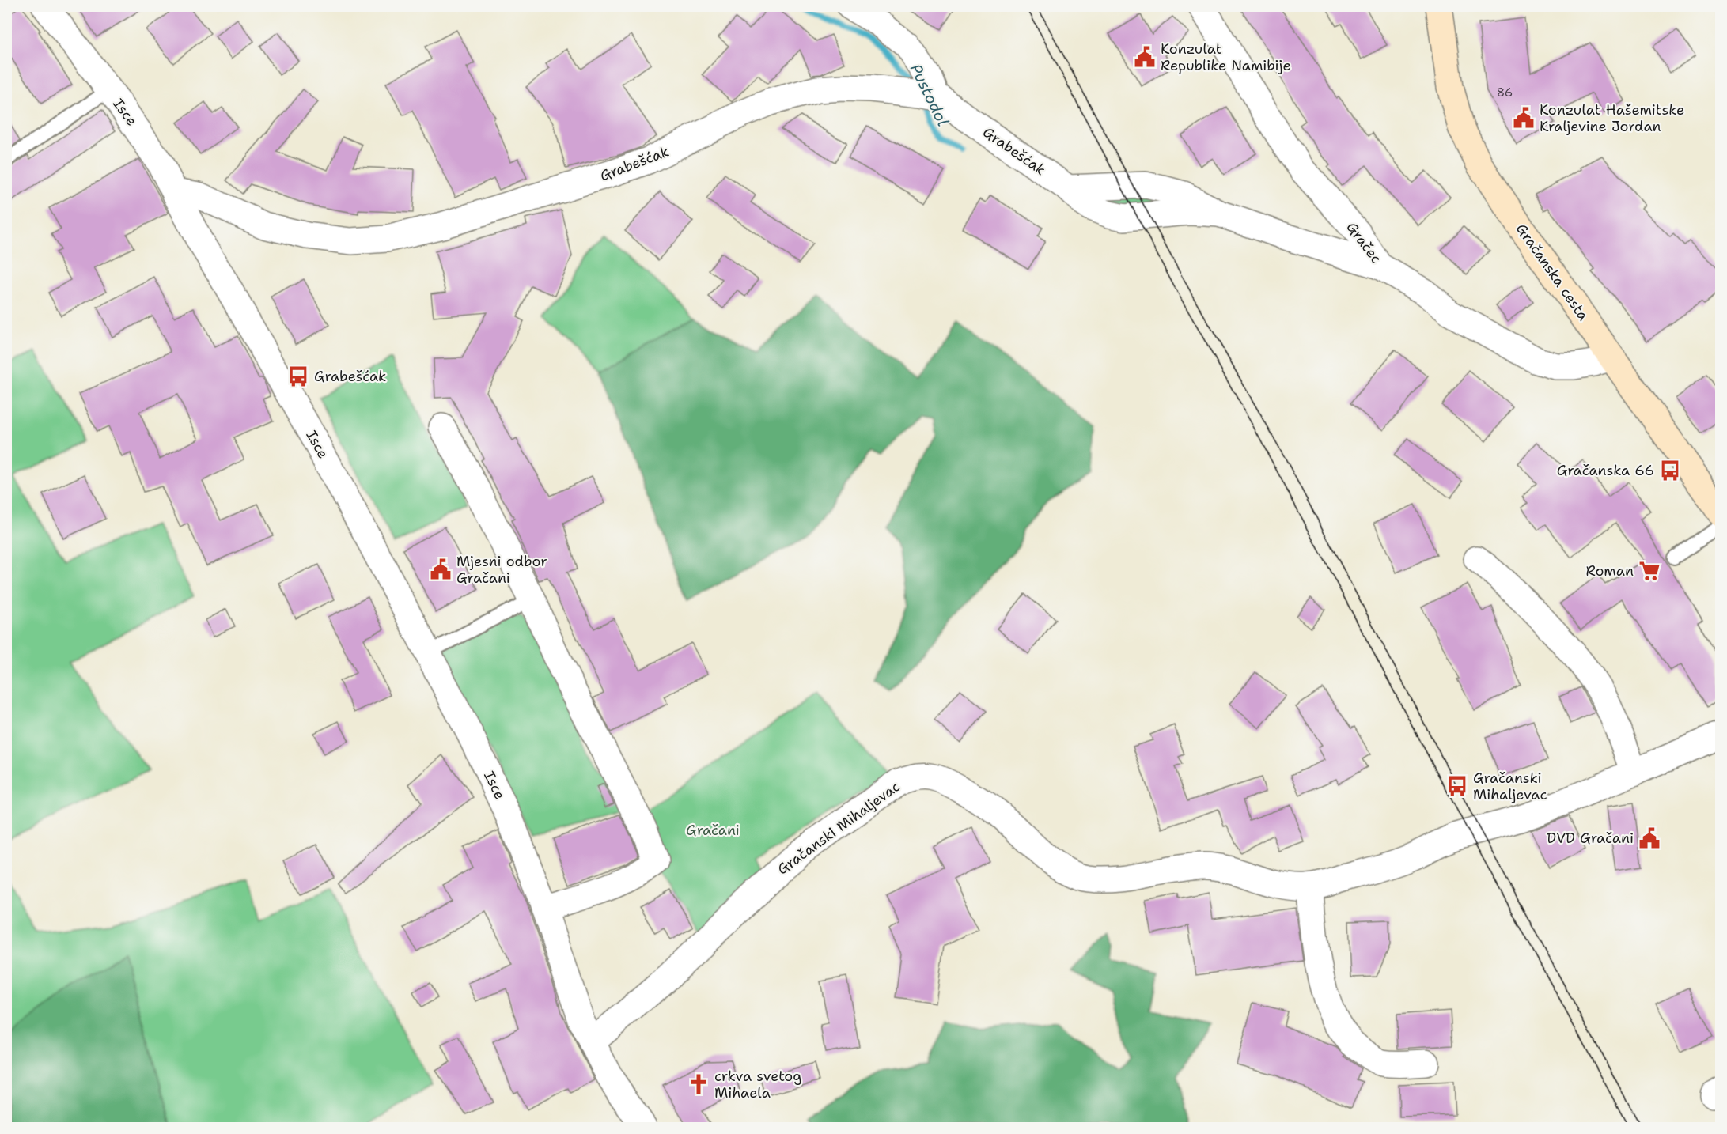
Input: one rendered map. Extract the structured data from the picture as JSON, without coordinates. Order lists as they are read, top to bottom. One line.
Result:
{"streets":{"main road":["Gračanska cesta"],"street":["Isce","Grabešćak","Gračec","Gračanski Mihaljevac"]},"crossings":[["Isce","Grabešćak"],["Isce","Gračanski Mihaljevac"],["Grabešćak","Gračec"],["Gračec","Gračanska cesta"]],"water":["Pustodol"],"parks":["Gračani"],"places":{"public building":["Konzulat Republike Namibije","Konzulat Hašemitske Kraljevine Jordan","Mjesni odbor Gračani","DVD Gračani"],"bus stop":["Grabešćak","Gračanska 66","Gračanski Mihaljevac"],"supermarket":["Roman"],"church":["crkva svetog Mihaela"]},"house_numbers":["86"]}
